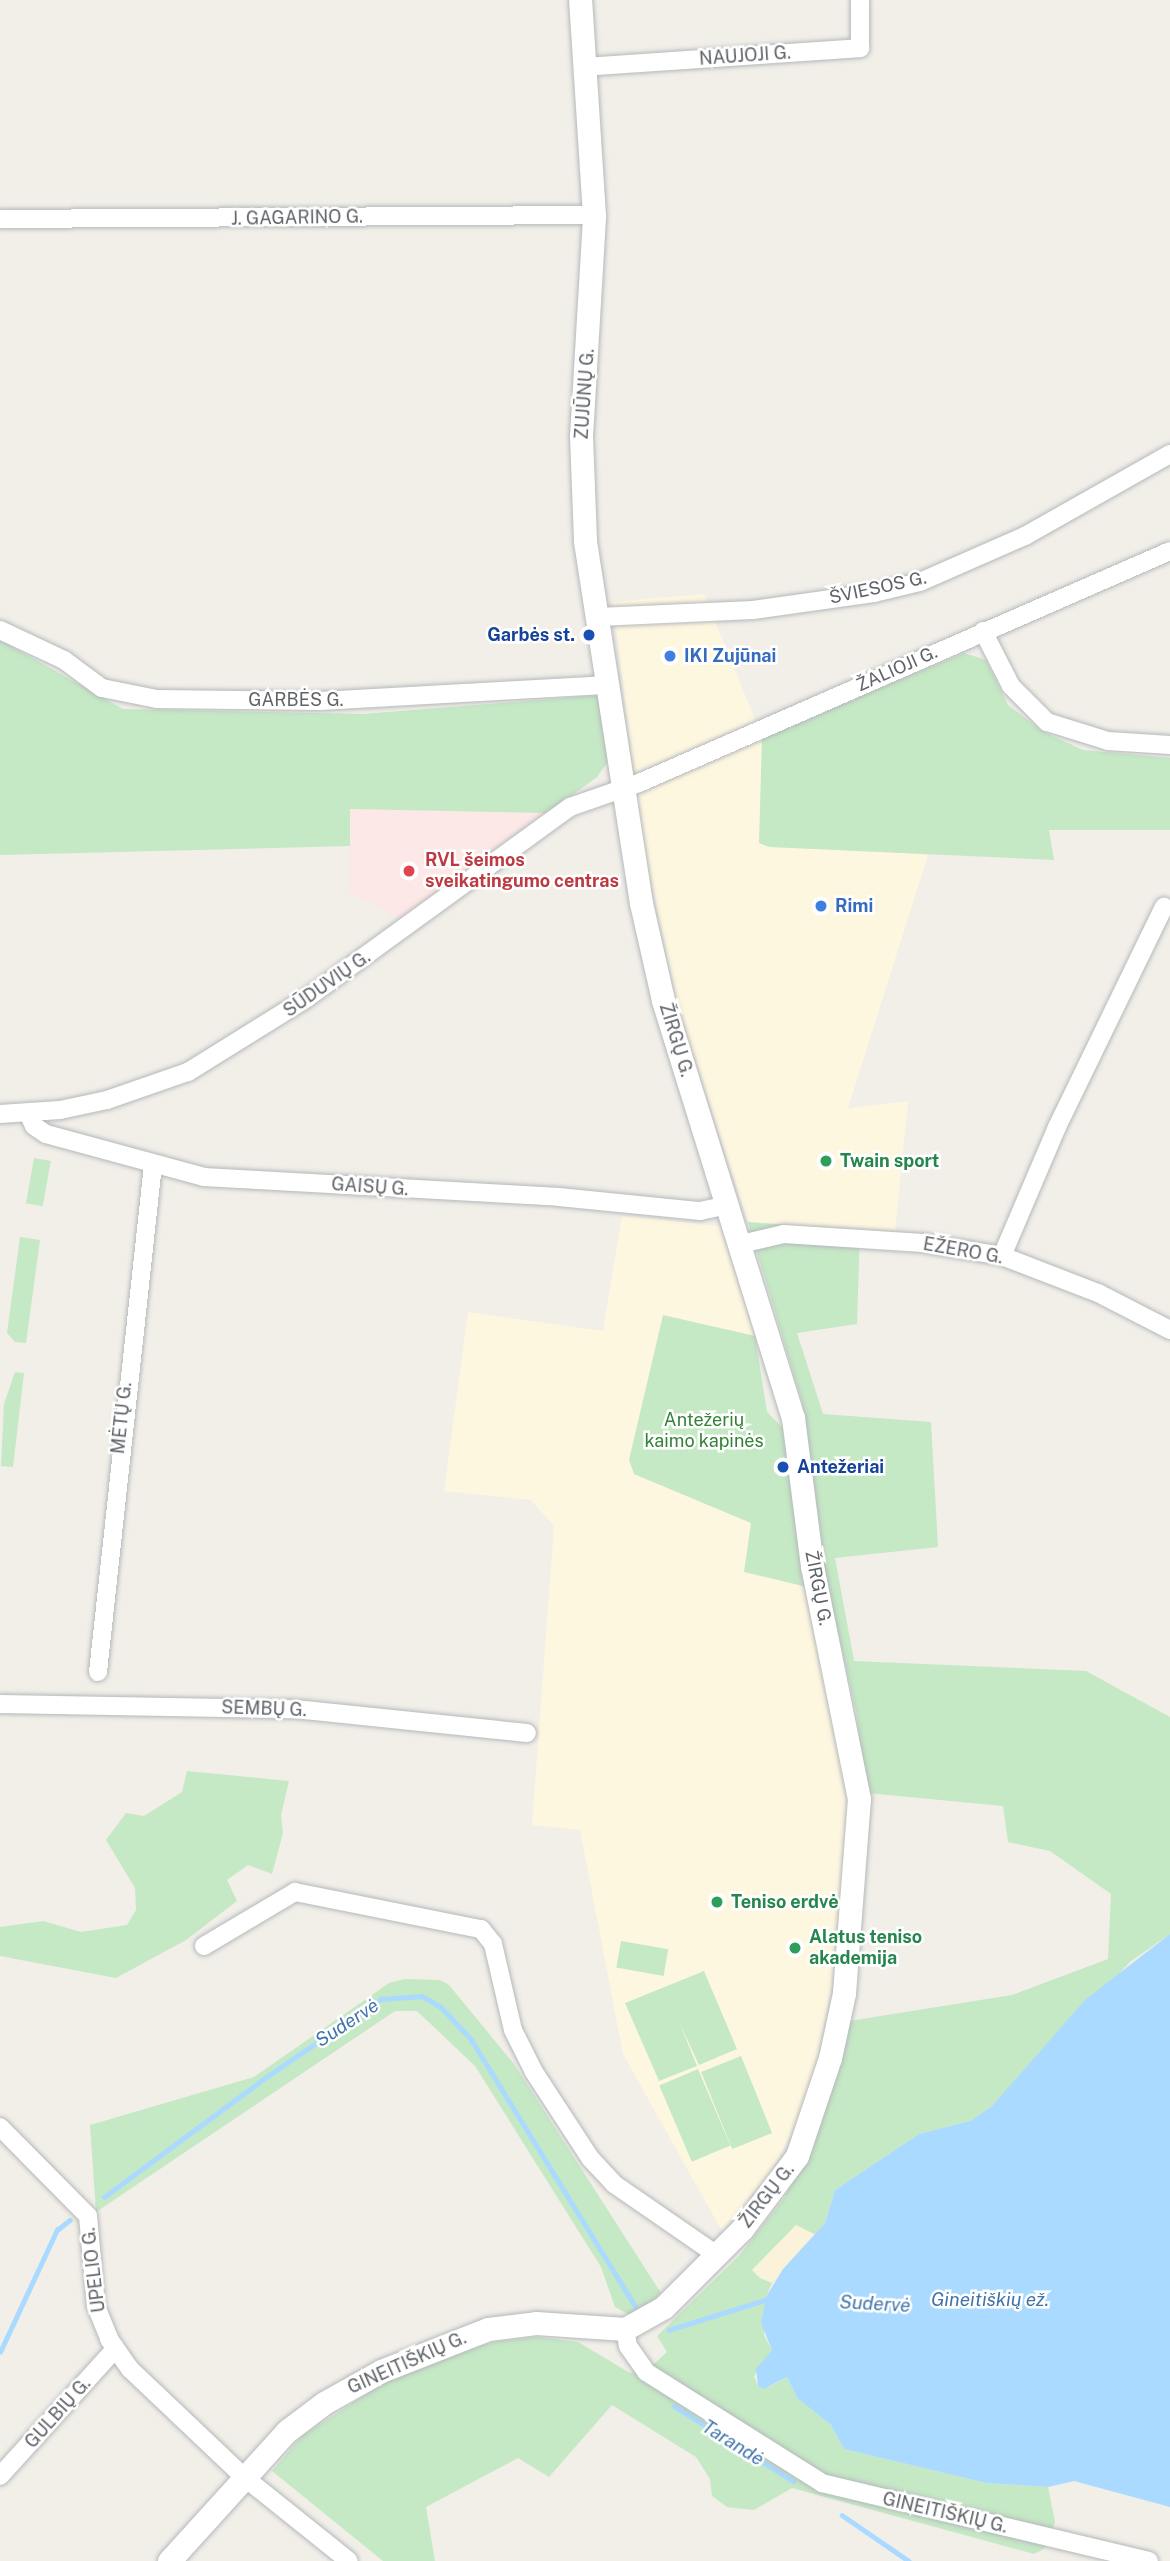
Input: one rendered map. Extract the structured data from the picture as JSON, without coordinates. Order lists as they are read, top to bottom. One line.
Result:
{"streets":{"street":["NAUJOJI G.","J. GAGARINO G.","ZUJŪNŲ G.","ŠVIESOS G.","ŽALIOJI G.","GARBĖS G.","SŪDUVIŲ G.","ŽIRGŲ G.","GAISŲ G.","EŽERO G.","MĖTŲ G.","SEMBŲ G.","UPELIO G.","GINEITIŠKIŲ G.","GULBIŲ G."]},"crossings":[["NAUJOJI G.","ZUJŪNŲ G."],["J. GAGARINO G.","ZUJŪNŲ G."],["ZUJŪNŲ G.","ŠVIESOS G."],["ZUJŪNŲ G.","ŽALIOJI G."],["ZUJŪNŲ G.","GARBĖS G."],["ZUJŪNŲ G.","SŪDUVIŲ G."],["ZUJŪNŲ G.","ŽIRGŲ G."],["ŽALIOJI G.","SŪDUVIŲ G."],["ŽALIOJI G.","ŽIRGŲ G."],["SŪDUVIŲ G.","ŽIRGŲ G."],["SŪDUVIŲ G.","GAISŲ G."],["ŽIRGŲ G.","GAISŲ G."],["ŽIRGŲ G.","EŽERO G."],["ŽIRGŲ G.","GINEITIŠKIŲ G."],["GAISŲ G.","MĖTŲ G."],["UPELIO G.","GINEITIŠKIŲ G."],["UPELIO G.","GULBIŲ G."]],"water":["Sudervė","Gineitiškių ež.","Tarandė"],"parks":["Antežerių kaimo kapinės"],"places":["Garbės st.","IKI Zujūnai","RVL šeimos sveikatingumo centras","Rimi","Twain sport","Antežeriai","Teniso erdvė","Alatus teniso akademija"]}
